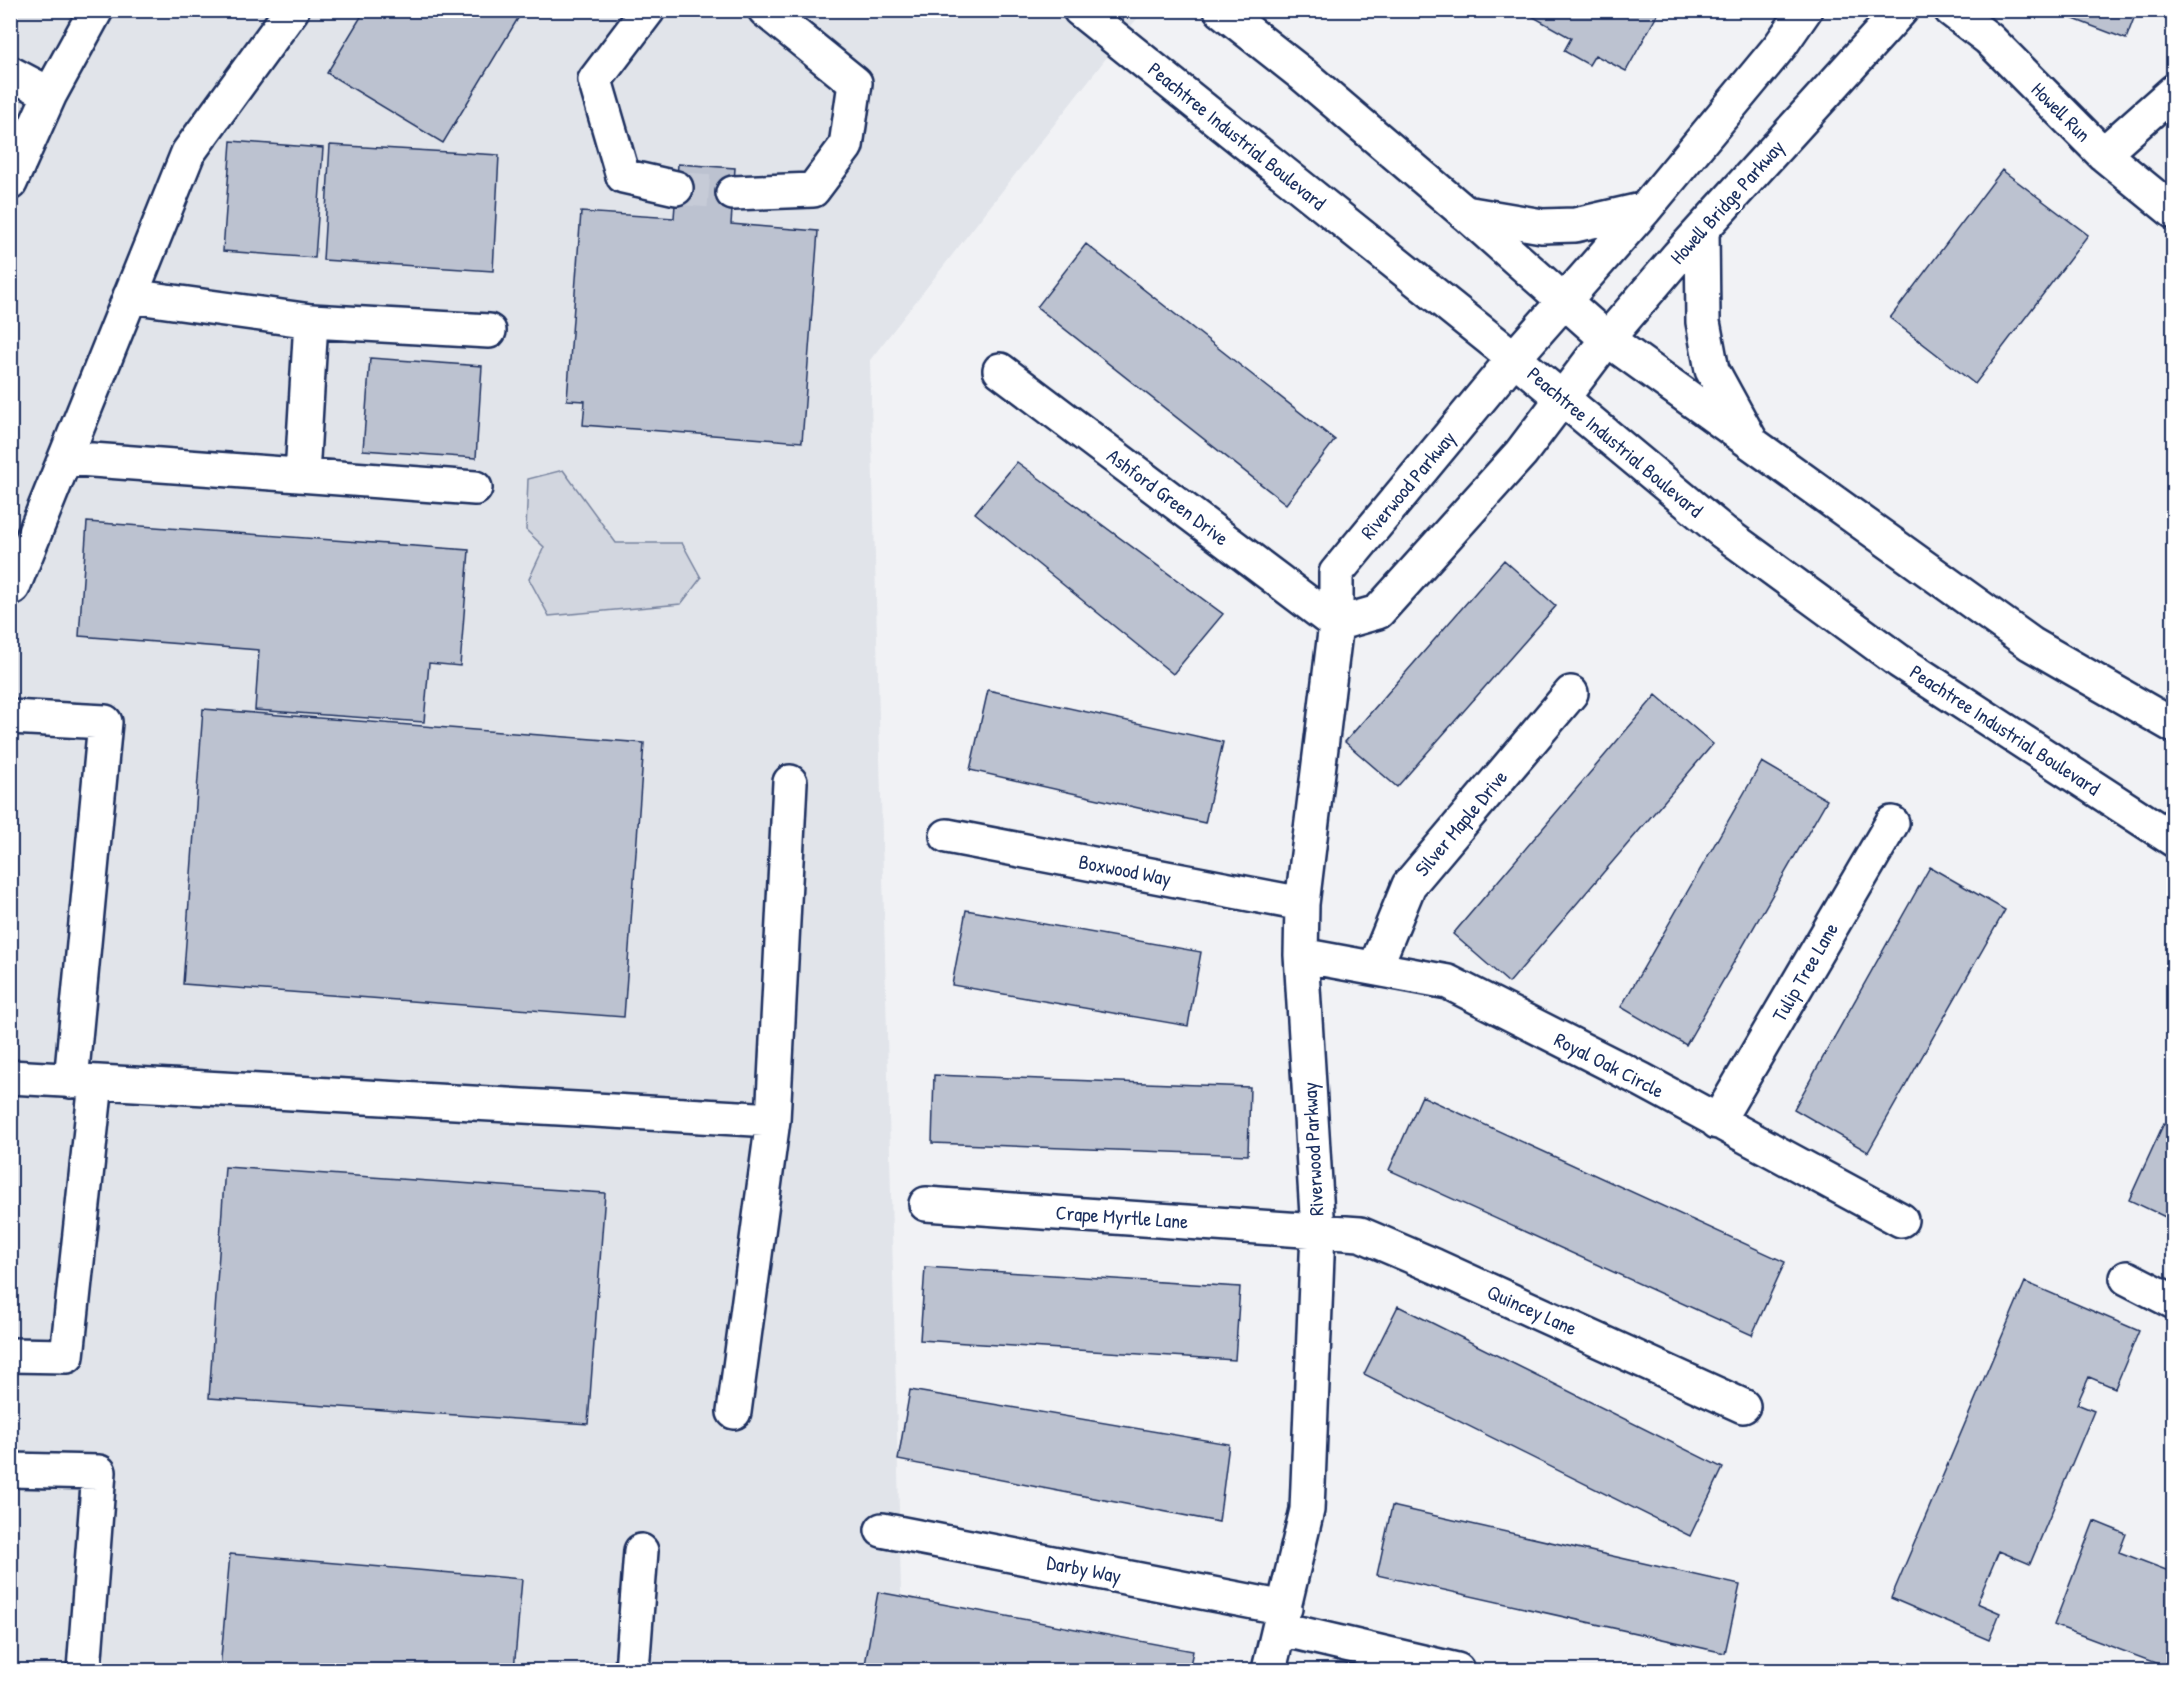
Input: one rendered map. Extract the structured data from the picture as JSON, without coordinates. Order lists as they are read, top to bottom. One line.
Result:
{"streets":{"main road":["Howell Run","Peachtree Industrial Boulevard","Howell Bridge Parkway","Riverwood Parkway","Ashford Green Drive","Silver Maple Drive","Boxwood Way","Tulip Tree Lane","Royal Oak Circle","Crape Myrtle Lane","Quincey Lane","Darby Way"]},"crossings":[["Peachtree Industrial Boulevard","Howell Bridge Parkway"],["Peachtree Industrial Boulevard","Riverwood Parkway"],["Riverwood Parkway","Ashford Green Drive"],["Riverwood Parkway","Boxwood Way"],["Riverwood Parkway","Royal Oak Circle"],["Riverwood Parkway","Crape Myrtle Lane"],["Riverwood Parkway","Quincey Lane"],["Riverwood Parkway","Darby Way"],["Silver Maple Drive","Royal Oak Circle"],["Tulip Tree Lane","Royal Oak Circle"],["Crape Myrtle Lane","Quincey Lane"]]}
